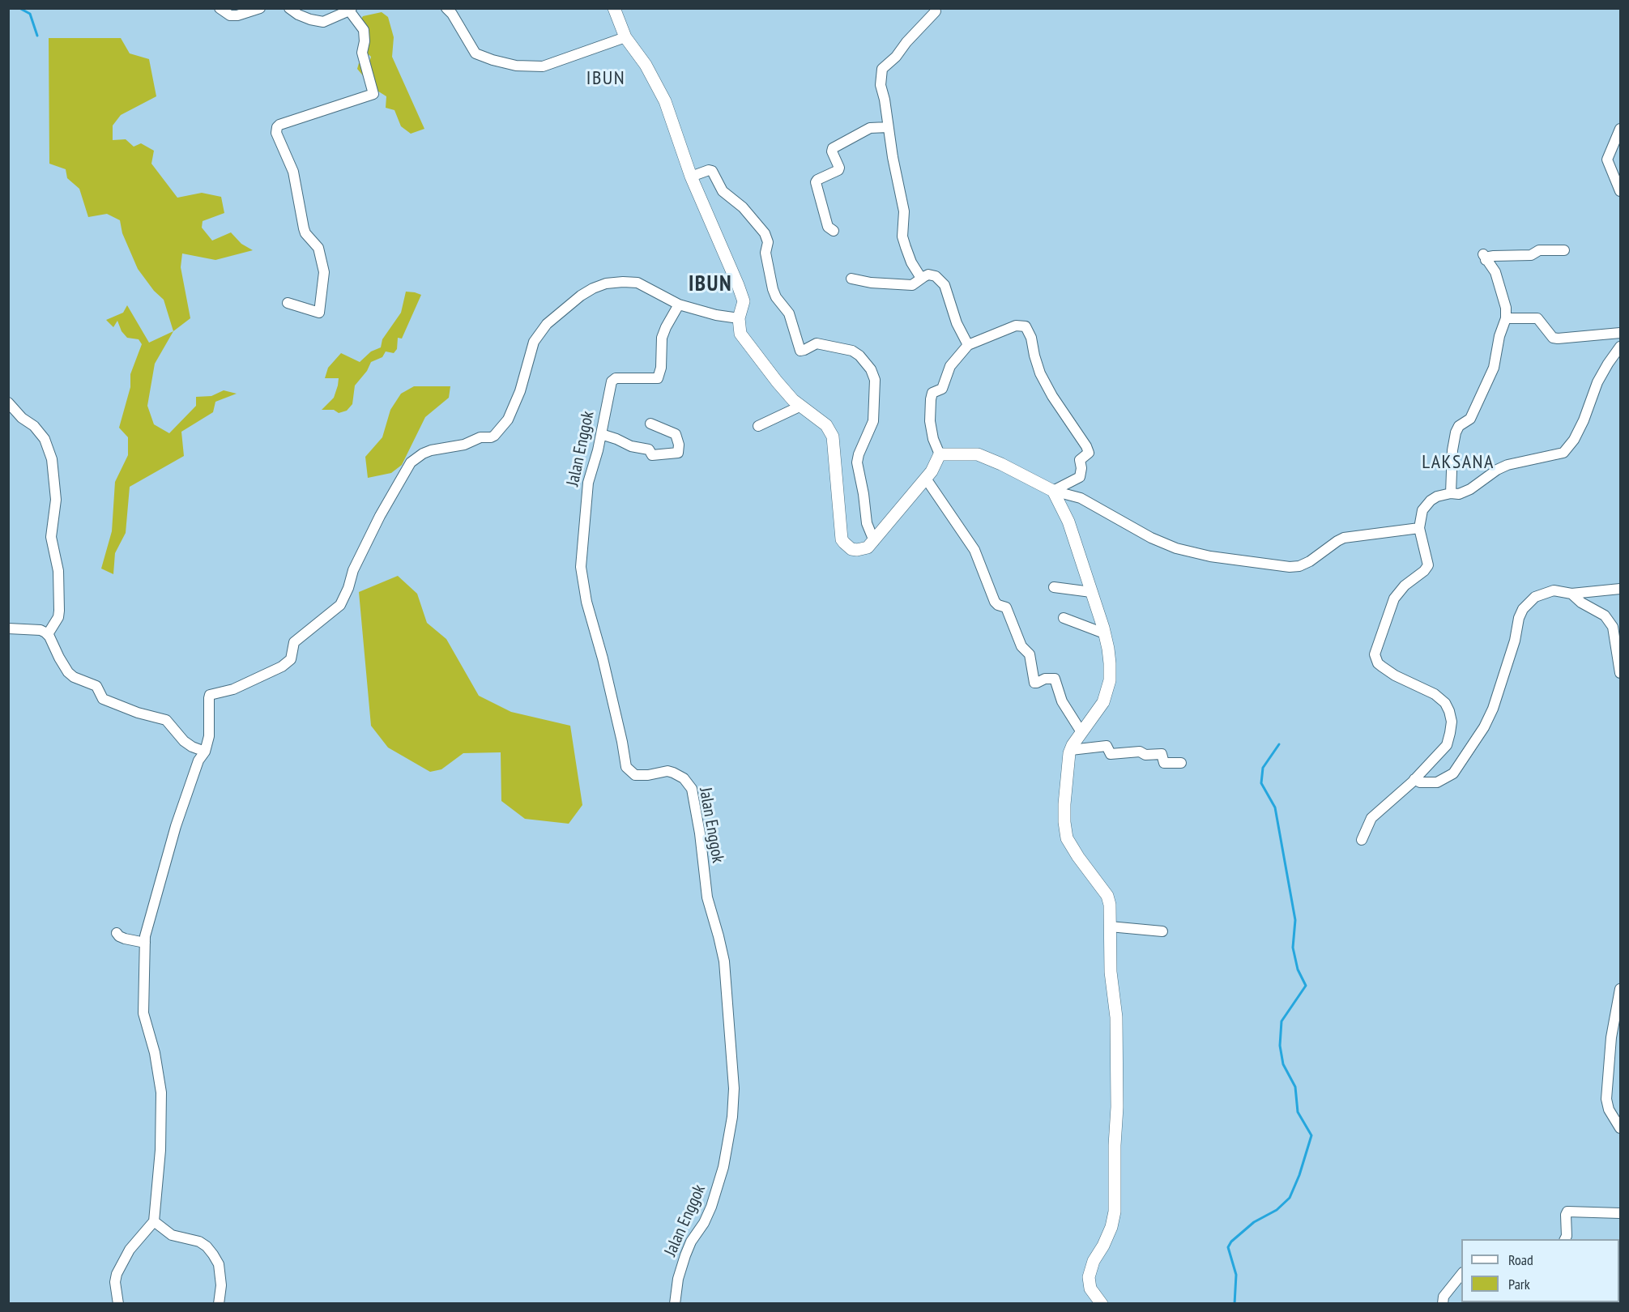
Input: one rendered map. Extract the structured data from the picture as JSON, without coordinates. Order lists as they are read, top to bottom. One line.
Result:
{"streets":{"street":["Jalan Enggok"]},"districts":["IBUN","IBUN","LAKSANA"],"legend":["Road","Park"]}
